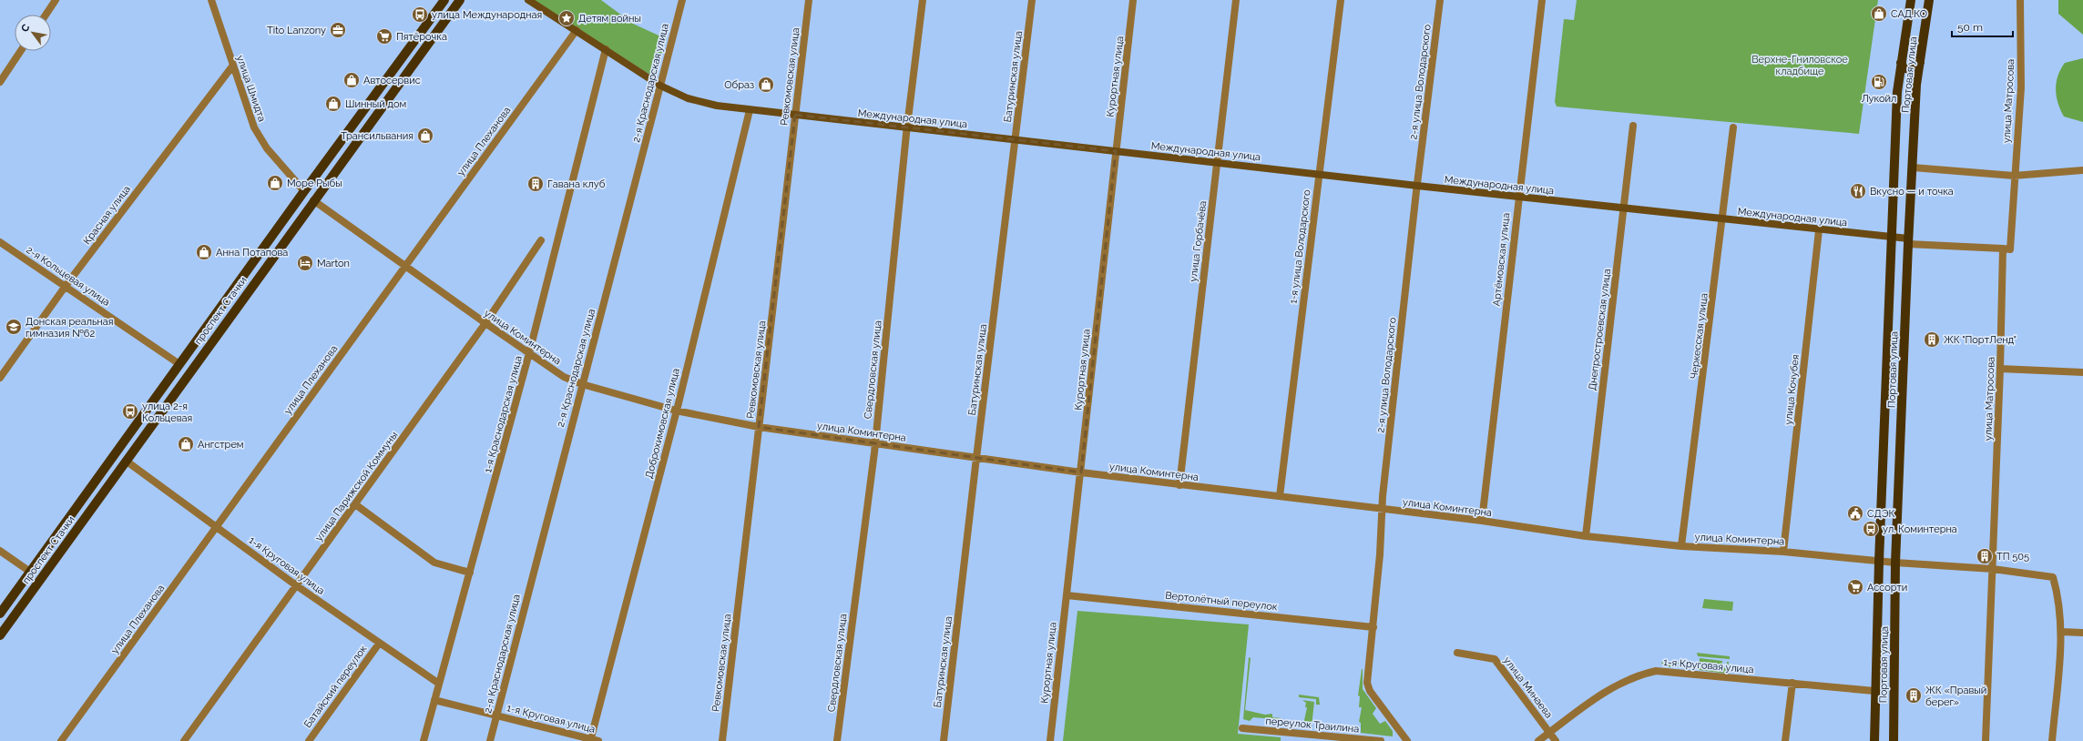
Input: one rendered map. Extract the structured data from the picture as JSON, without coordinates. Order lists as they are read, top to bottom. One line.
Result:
{"streets":{"main road":["Портовая улица","Международная улица","проспект Стачки"],"street":["Ревкомовская улица","Батуринская улица","Курортная улица","2-я улица Володарского","2-я Краснодарская улица","улица Шмидта","улица Матросова","улица Плеханова","Красная улица","улица Горбачёва","1-я улица Володарского","Артёмовская улица","2-я Кольцевая улица","Днепростроевская улица","Черкесская улица","улица Коминтерна","Свердловская улица","улица Кочубея","1-я Краснодарская улица","Доброхимовская улица","улица Парижской Коммуны","1-я Круговая улица","Вертолётный переулок","Батайский переулок","улица Минаева","переулок Траилина"]},"crossings":[["Портовая улица","Международная улица"],["Портовая улица","улица Коминтерна"],["Портовая улица","1-я Круговая улица"],["Ревкомовская улица","Международная улица"],["Ревкомовская улица","улица Коминтерна"],["Батуринская улица","Международная улица"],["Батуринская улица","улица Коминтерна"],["Курортная улица","Международная улица"],["Курортная улица","улица Коминтерна"],["Курортная улица","Вертолётный переулок"],["2-я улица Володарского","Международная улица"],["2-я улица Володарского","улица Коминтерна"],["2-я улица Володарского","Вертолётный переулок"],["2-я Краснодарская улица","Международная улица"],["2-я Краснодарская улица","улица Коминтерна"],["2-я Краснодарская улица","1-я Круговая улица"],["улица Шмидта","Красная улица"],["улица Шмидта","проспект Стачки"],["улица Матросова","Международная улица"],["улица Матросова","улица Коминтерна"],["Международная улица","улица Плеханова"],["Международная улица","улица Горбачёва"],["Международная улица","1-я улица Володарского"],["Международная улица","Артёмовская улица"],["Международная улица","Днепростроевская улица"],["Международная улица","Черкесская улица"],["Международная улица","Свердловская улица"],["Международная улица","улица Кочубея"],["Международная улица","1-я Краснодарская улица"],["Международная улица","Доброхимовская улица"],["улица Плеханова","улица Коминтерна"],["улица Плеханова","1-я Круговая улица"],["Красная улица","2-я Кольцевая улица"],["улица Горбачёва","улица Коминтерна"],["1-я улица Володарского","улица Коминтерна"],["Артёмовская улица","улица Коминтерна"],["2-я Кольцевая улица","проспект Стачки"],["проспект Стачки","улица Коминтерна"],["проспект Стачки","1-я Круговая улица"],["Днепростроевская улица","улица Коминтерна"],["Черкесская улица","улица Коминтерна"],["улица Коминтерна","Свердловская улица"],["улица Коминтерна","улица Кочубея"],["улица Коминтерна","1-я Краснодарская улица"],["улица Коминтерна","Доброхимовская улица"],["улица Коминтерна","улица Парижской Коммуны"],["1-я Краснодарская улица","1-я Круговая улица"],["Доброхимовская улица","1-я Круговая улица"],["улица Парижской Коммуны","1-я Круговая улица"],["1-я Круговая улица","Батайский переулок"],["1-я Круговая улица","улица Минаева"]],"parks":["Верхне-Гниловское кладбище"],"places":{"shop":["САД.КО","Автосервис","Образ","Шинный дом","Трансильвания","Море Рыбы","Анна Потапова","Ангстрем"],"bus stop":["улица Международная","улица 2-я Кольцевая","ул. Коминтерна"],"place":["Детям войны"],"office":["Tito Lanzony"],"supermarket":["Пятёрочка","Ассорти"],"fuel station":["Лукойл"],"building":["Гавана клуб","ЖК \"ПортЛенд\"","ТП 505","ЖК «Правый берег»"],"restaurant":["Вкусно — и точка"],"hotel":["Marton"],"school or university":["Донская реальная гимназия №62"],"public building":["СДЭК"]},"scale_bar":"50 m","north":"top left"}
